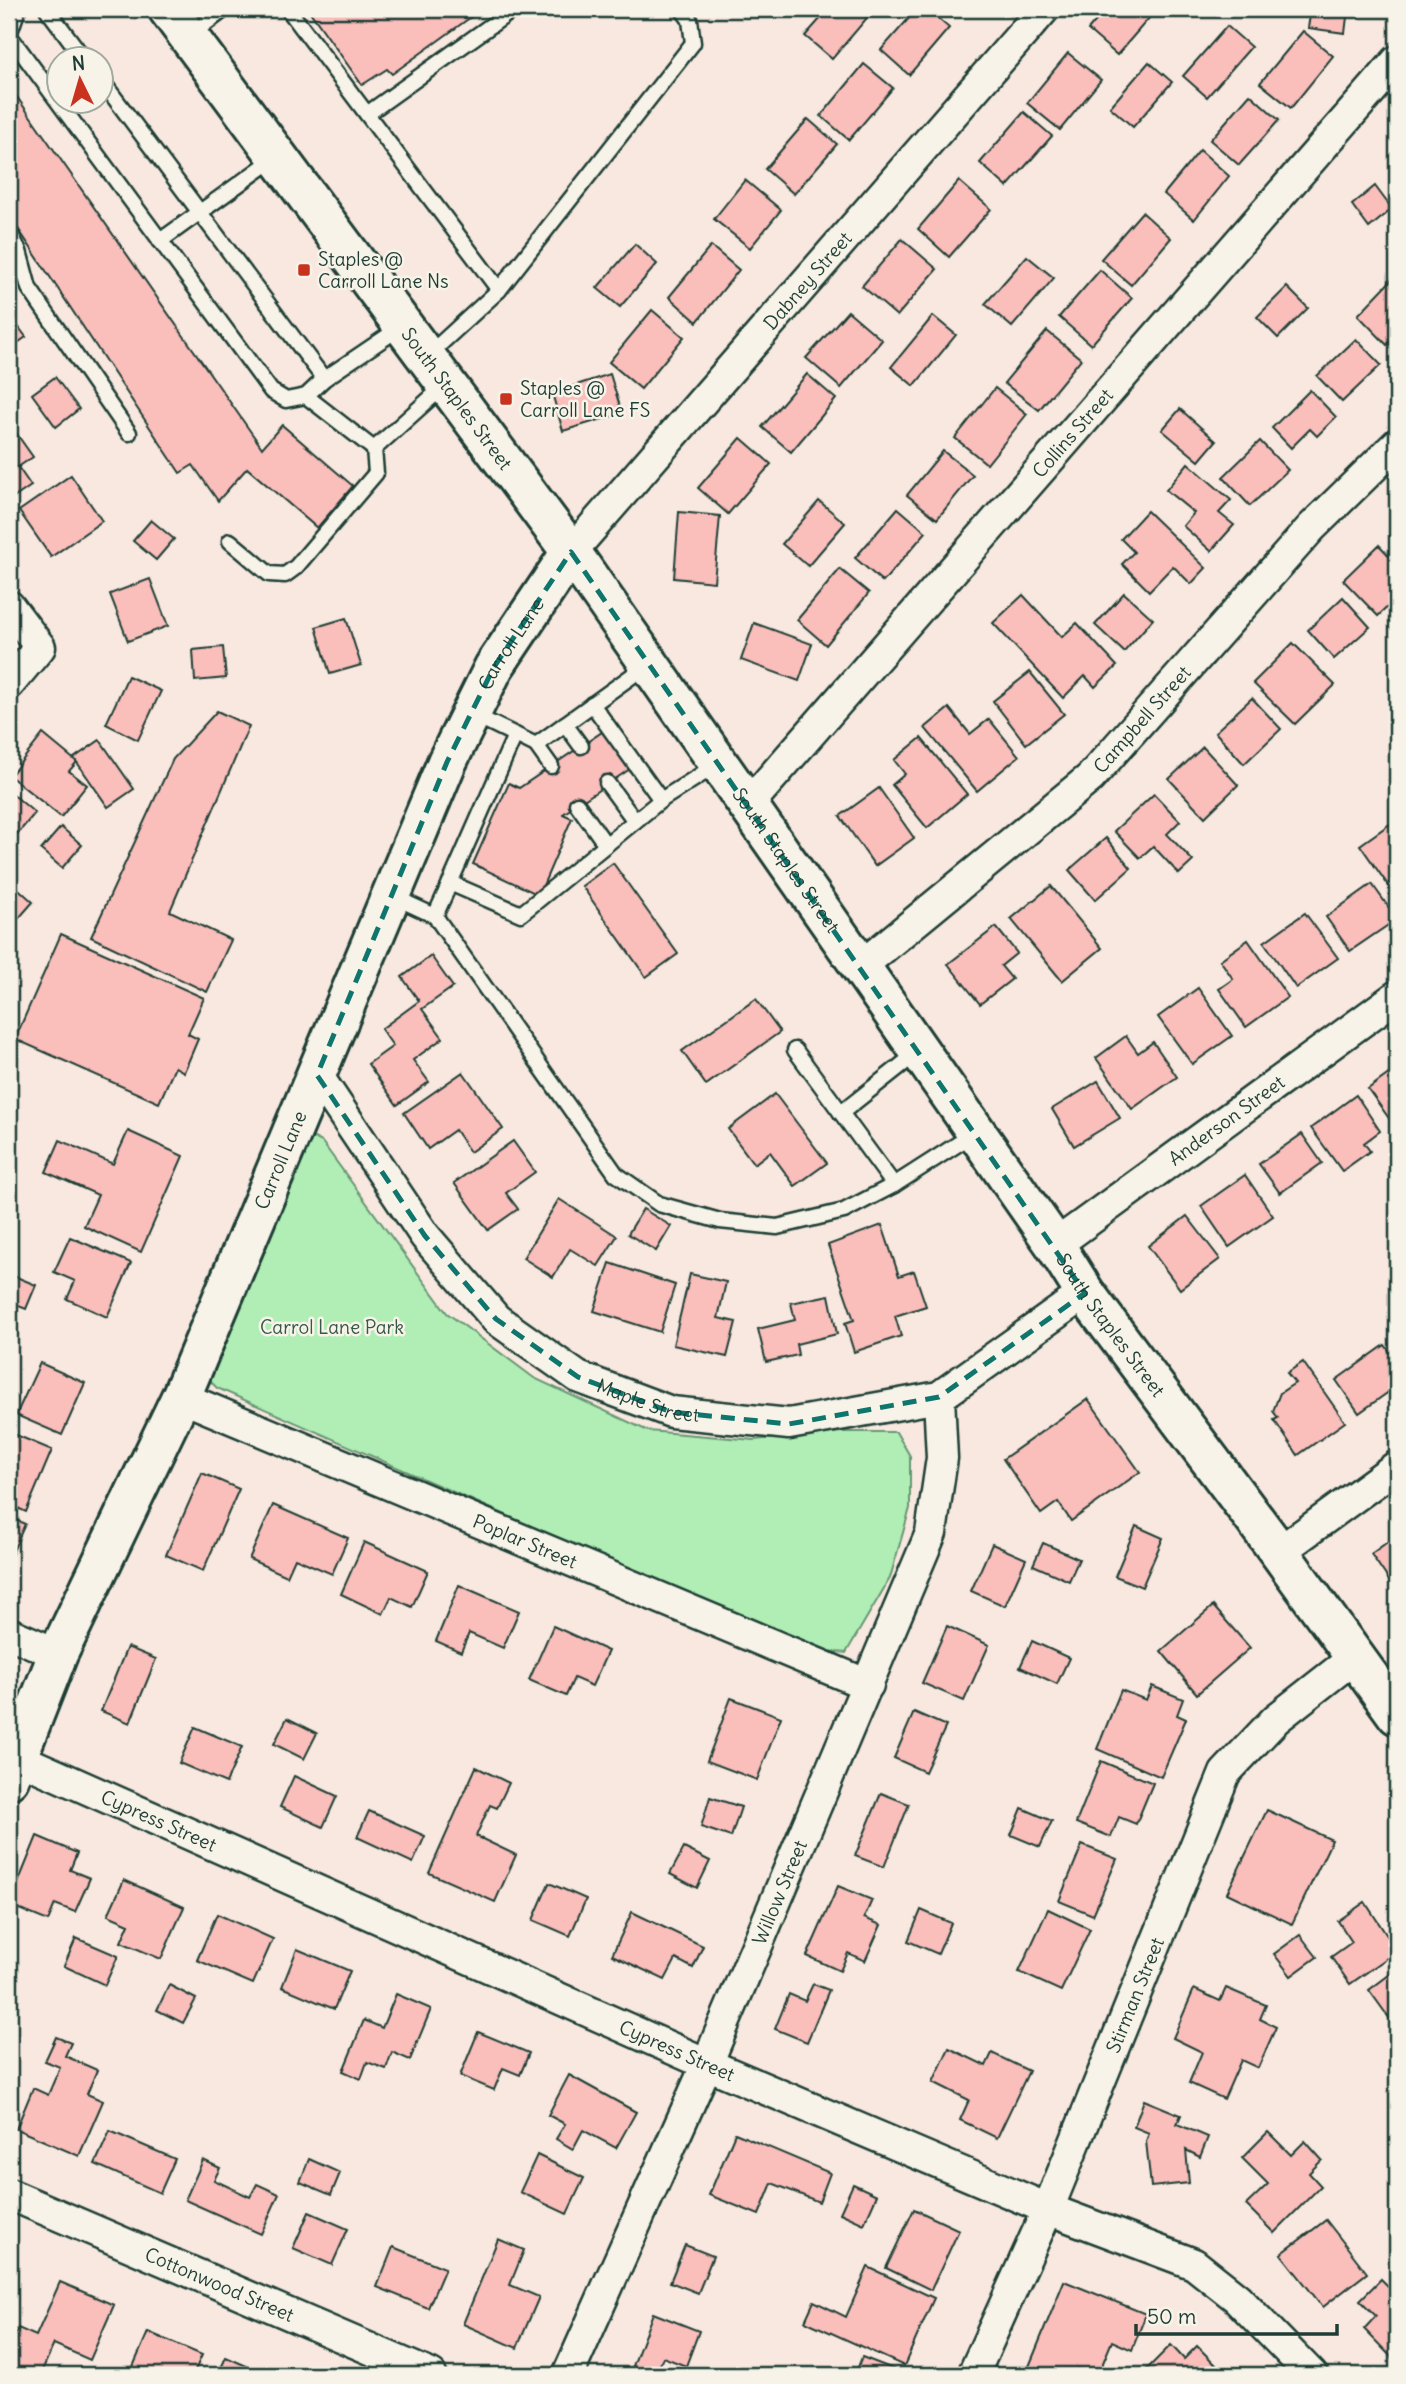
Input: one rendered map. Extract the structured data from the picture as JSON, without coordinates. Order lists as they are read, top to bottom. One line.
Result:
{"streets":{"main road":["South Staples Street","Carroll Lane"],"street":["Dabney Street","Collins Street","Campbell Street","Anderson Street","Maple Street","Poplar Street","Cypress Street","Willow Street","Stirman Street","Cottonwood Street"]},"crossings":[["Dabney Street","South Staples Street"],["Dabney Street","Carroll Lane"],["South Staples Street","Collins Street"],["South Staples Street","Carroll Lane"],["South Staples Street","Campbell Street"],["South Staples Street","Anderson Street"],["South Staples Street","Maple Street"],["South Staples Street","Stirman Street"],["Carroll Lane","Maple Street"],["Carroll Lane","Poplar Street"],["Carroll Lane","Cypress Street"],["Maple Street","Willow Street"],["Poplar Street","Willow Street"],["Cypress Street","Willow Street"],["Cypress Street","Stirman Street"]],"parks":["Carrol Lane Park"],"places":{"transit":["Staples @ Carroll Lane Ns","Staples @ Carroll Lane FS"]},"scale_bar":"50 m","north":"top"}
